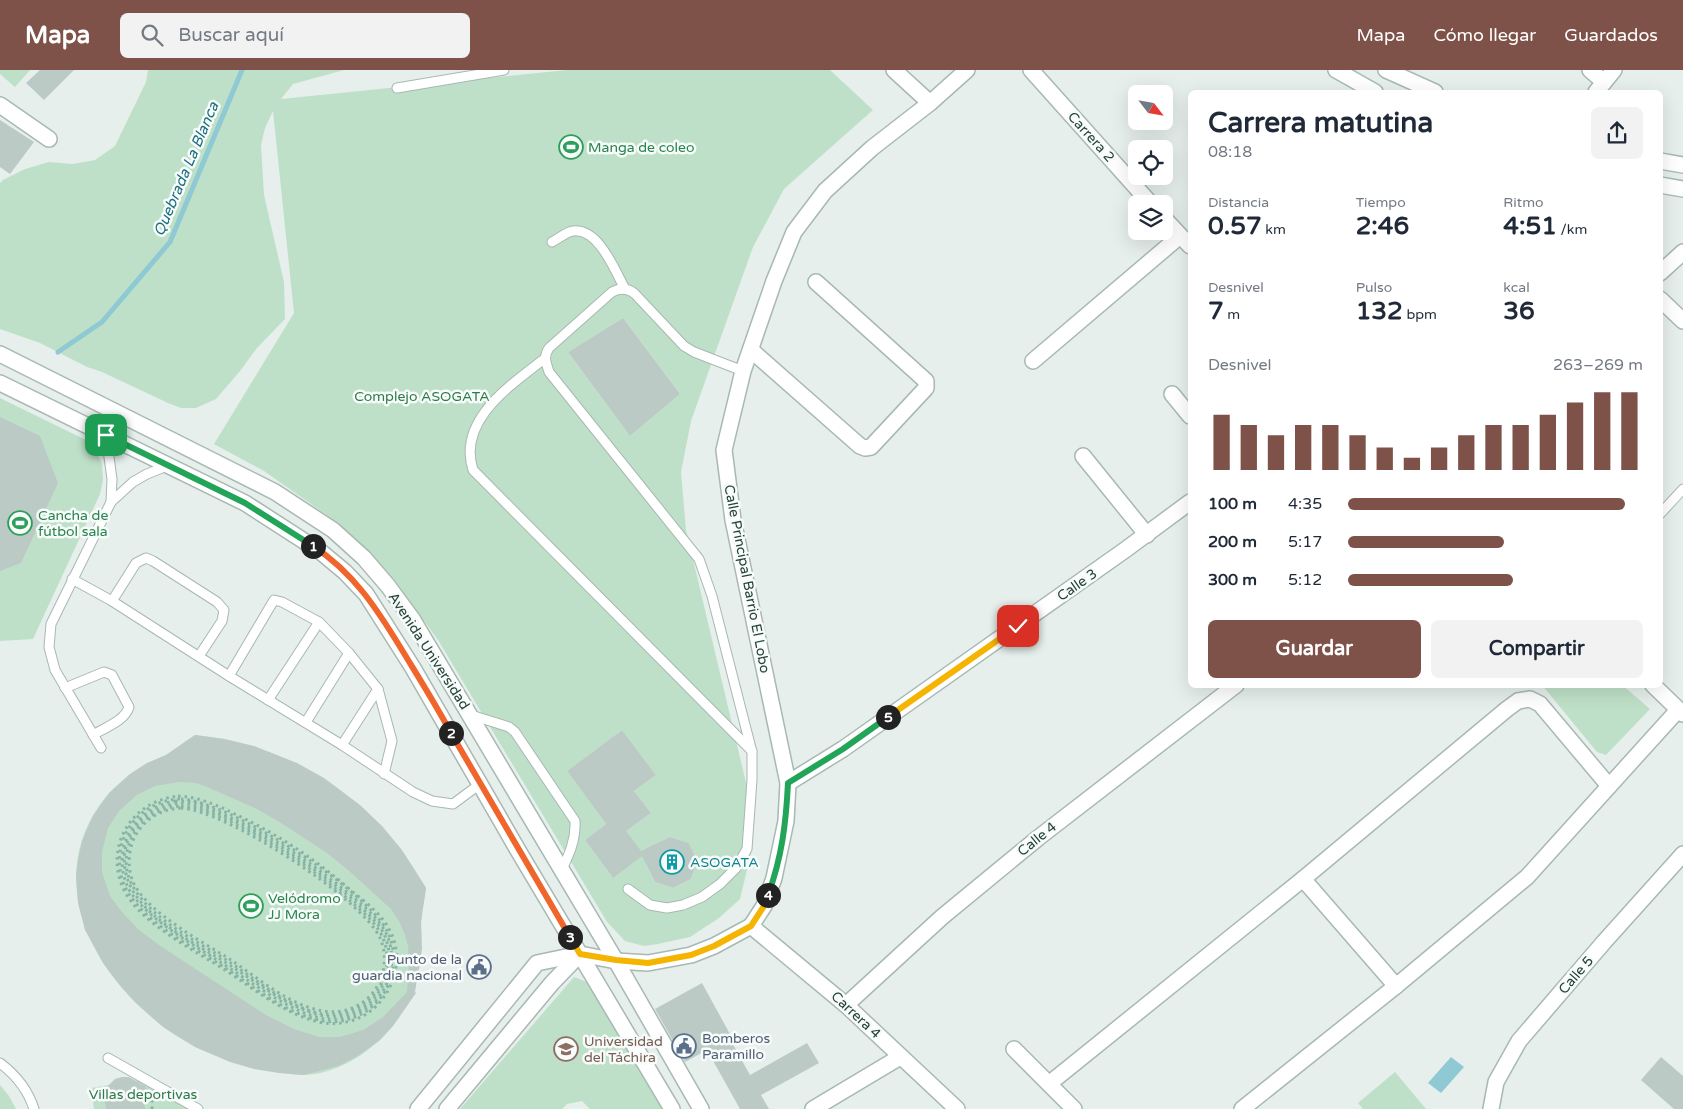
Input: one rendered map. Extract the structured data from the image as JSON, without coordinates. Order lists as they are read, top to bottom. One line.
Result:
{"streets":{"street":["Carrera 2","Calle Principal Barrio El Lobo","Calle 3","Avenida Universidad","Calle 4","Calle 5","Carrera 4"]},"crossings":[["Calle Principal Barrio El Lobo","Calle 3"],["Calle Principal Barrio El Lobo","Avenida Universidad"],["Calle Principal Barrio El Lobo","Carrera 4"],["Calle 4","Carrera 4"]],"water":["Quebrada La Blanca"],"parks":["Complejo ASOGATA","Villas deportivas"],"places":{"sports":["Manga de coleo","Cancha de fútbol sala","Velódromo JJ Mora"],"building":["ASOGATA"],"public building":["Punto de la guardia nacional","Bomberos Paramillo"],"school or university":["Universidad del Táchira"]},"north":"bottom right","page":{"header":"Mapa","search":"Buscar aquí","nav":["Mapa","Cómo llegar","Guardados"],"heading":["Carrera matutina","08:18"],"stats":[["Distancia","0.57 km"],["Tiempo","2:46"],["Ritmo","4:51 /km"],["Desnivel","7 m"],["Pulso","132 bpm"],["kcal","36"]],"chart":["Desnivel","263–269 m"],"list":[{"name":"100 m","note":"4:35"},{"name":"200 m","note":"5:17"},{"name":"300 m","note":"5:12"}],"pins":["1","5","2","4","3"],"buttons":["Guardar","Compartir"]}}
